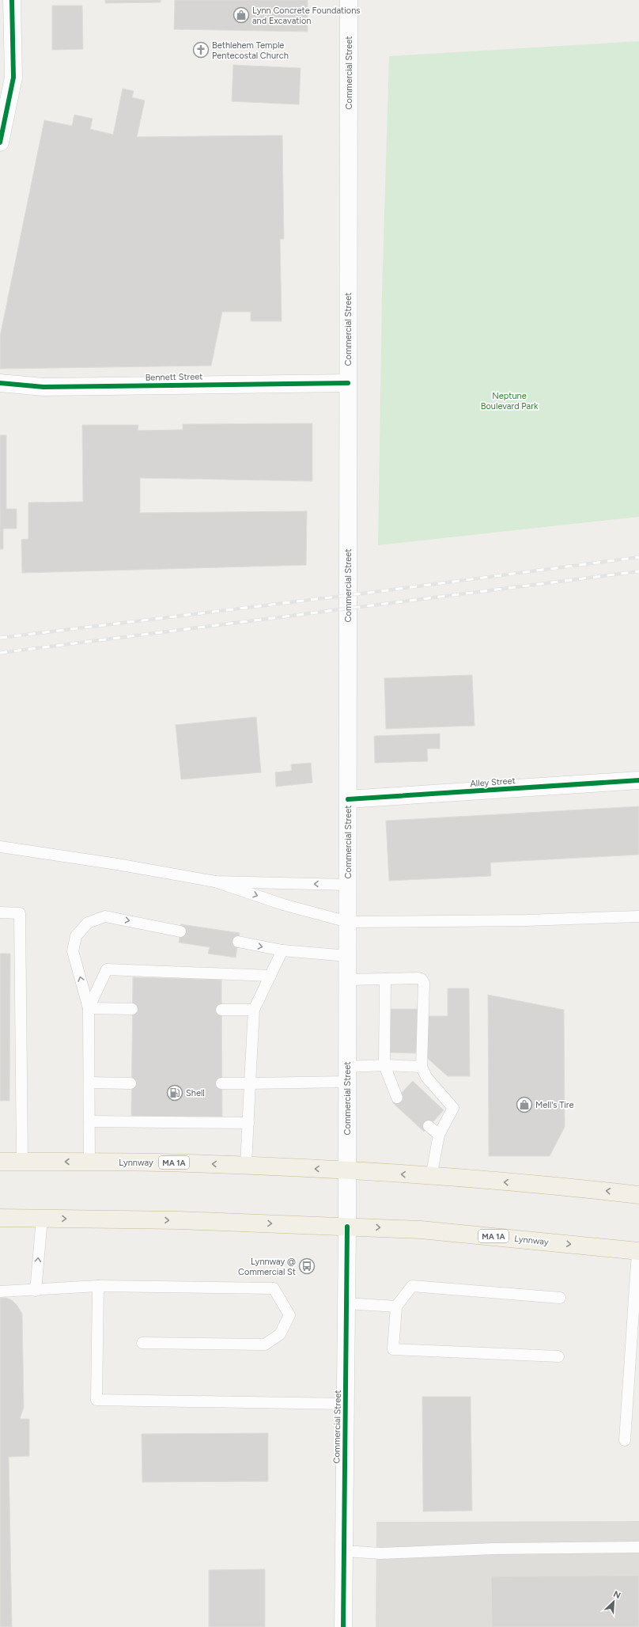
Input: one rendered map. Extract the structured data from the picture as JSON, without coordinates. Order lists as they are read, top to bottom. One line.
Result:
{"streets":{"highway":["Lynnway","MA 1A"],"main road":["Commercial Street","Bennett Street","Alley Street"]},"crossings":[["Commercial Street","Bennett Street"],["Commercial Street","Alley Street"],["Commercial Street","Lynnway"]],"parks":["Neptune Boulevard Park"],"places":{"shop":["Lynn Concrete Foundations and Excavation","Mell's Tire"],"church":["Bethlehem Temple Pentecostal Church"],"fuel station":["Shell"],"bus stop":["Lynnway @ Commercial St"]},"north":"top right"}
